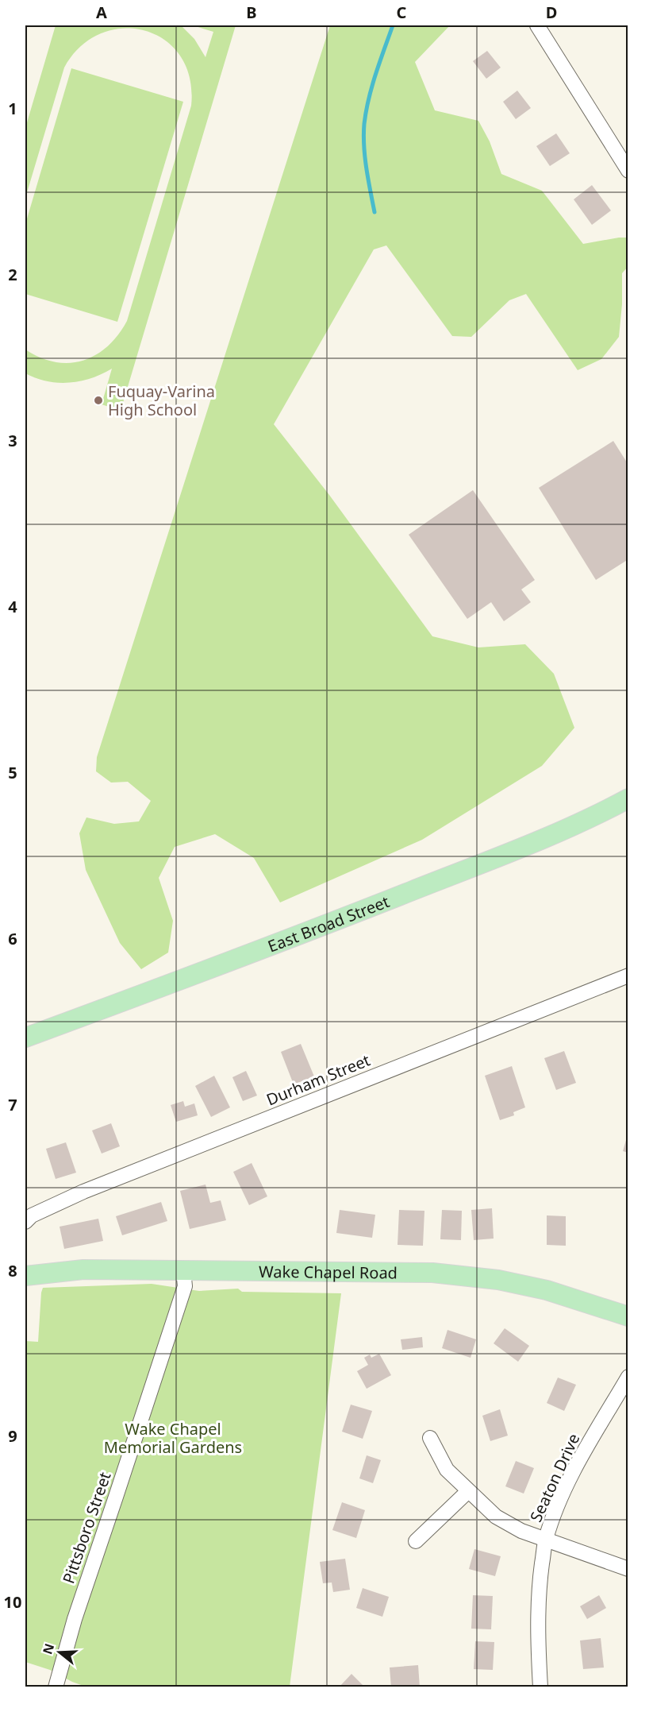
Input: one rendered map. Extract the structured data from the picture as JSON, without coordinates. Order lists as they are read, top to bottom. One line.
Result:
{"streets":{"main road":["East Broad Street","Wake Chapel Road"],"street":["Durham Street","Seaton Drive","Pittsboro Street"]},"crossings":[["Wake Chapel Road","Pittsboro Street"]],"parks":["Wake Chapel Memorial Gardens"],"places":["Fuquay-Varina High School"],"north":"left","grid":{"columns":["A","B","C","D"],"rows":["1","2","3","4","5","6","7","8","9","10"]}}
